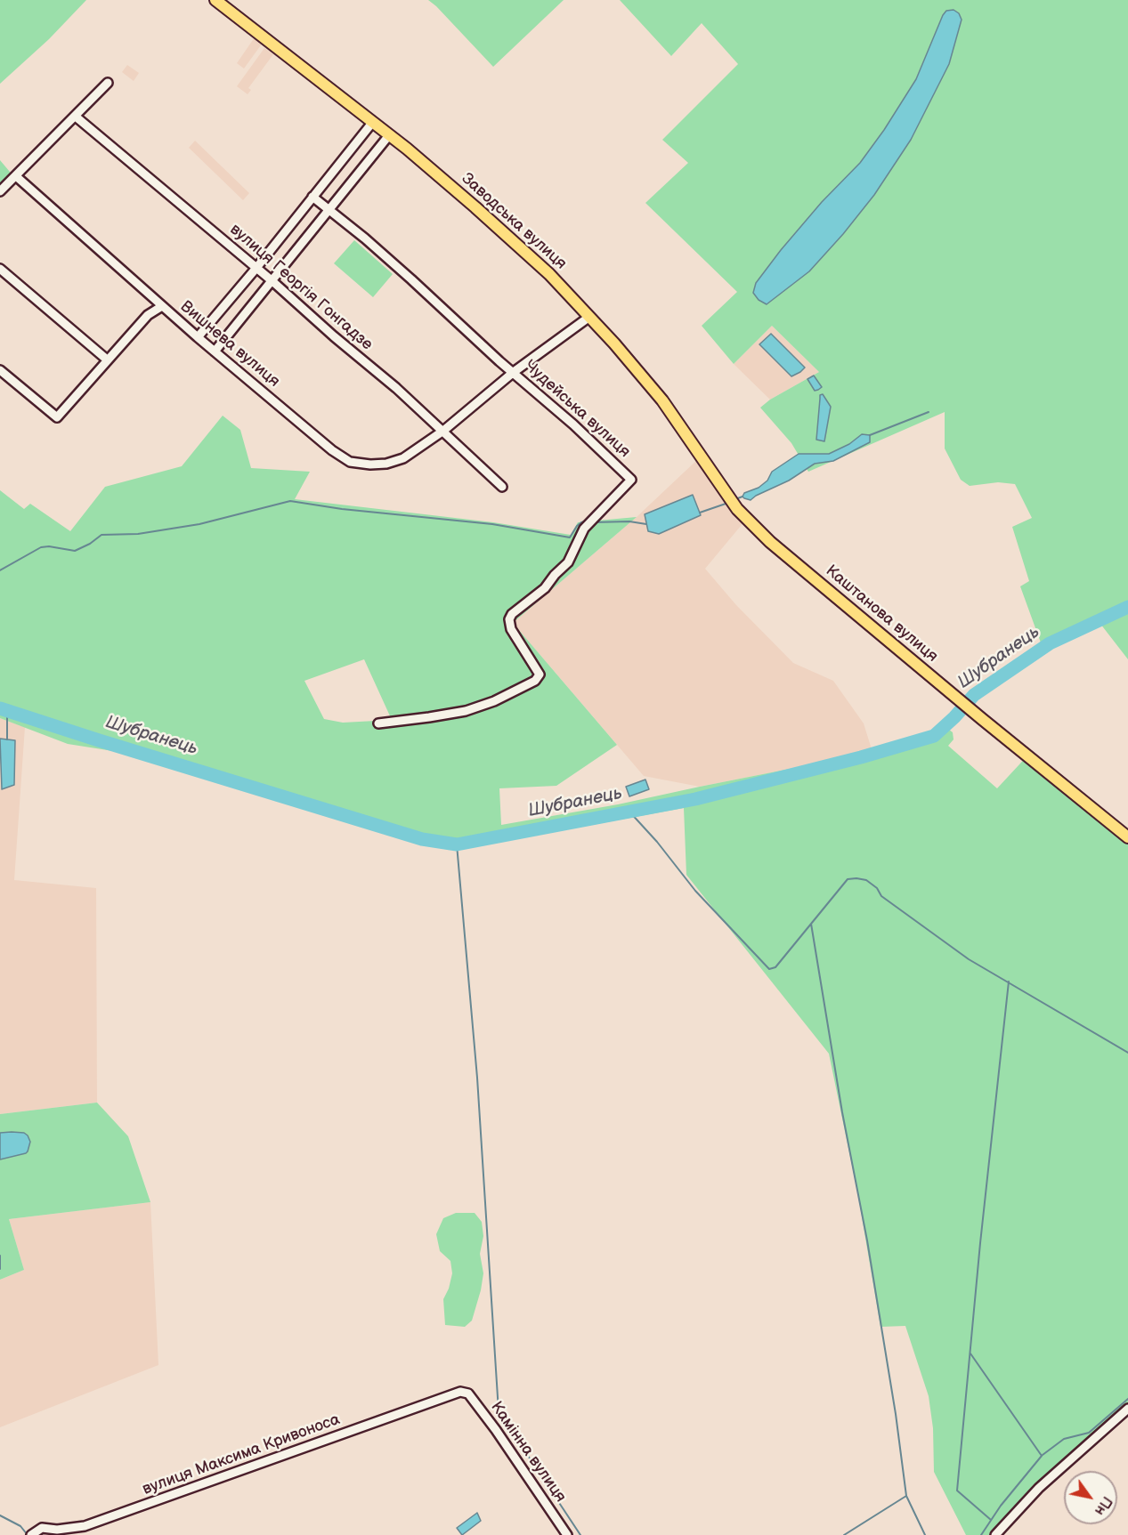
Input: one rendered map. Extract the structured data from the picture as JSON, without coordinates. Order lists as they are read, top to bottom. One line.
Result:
{"streets":{"main road":["Заводська вулиця","Каштанова вулиця"],"street":["вулиця Георгія Гонгадзе","Вишнева вулиця","Чудейська вулиця","Камінна вулиця","вулиця Максима Кривоноса"]},"crossings":[["Заводська вулиця","Вишнева вулиця"],["Заводська вулиця","Каштанова вулиця"],["вулиця Георгія Гонгадзе","Вишнева вулиця"],["Вишнева вулиця","Чудейська вулиця"],["Камінна вулиця","вулиця Максима Кривоноса"]],"water":["Шубранець"],"north":"bottom right"}
